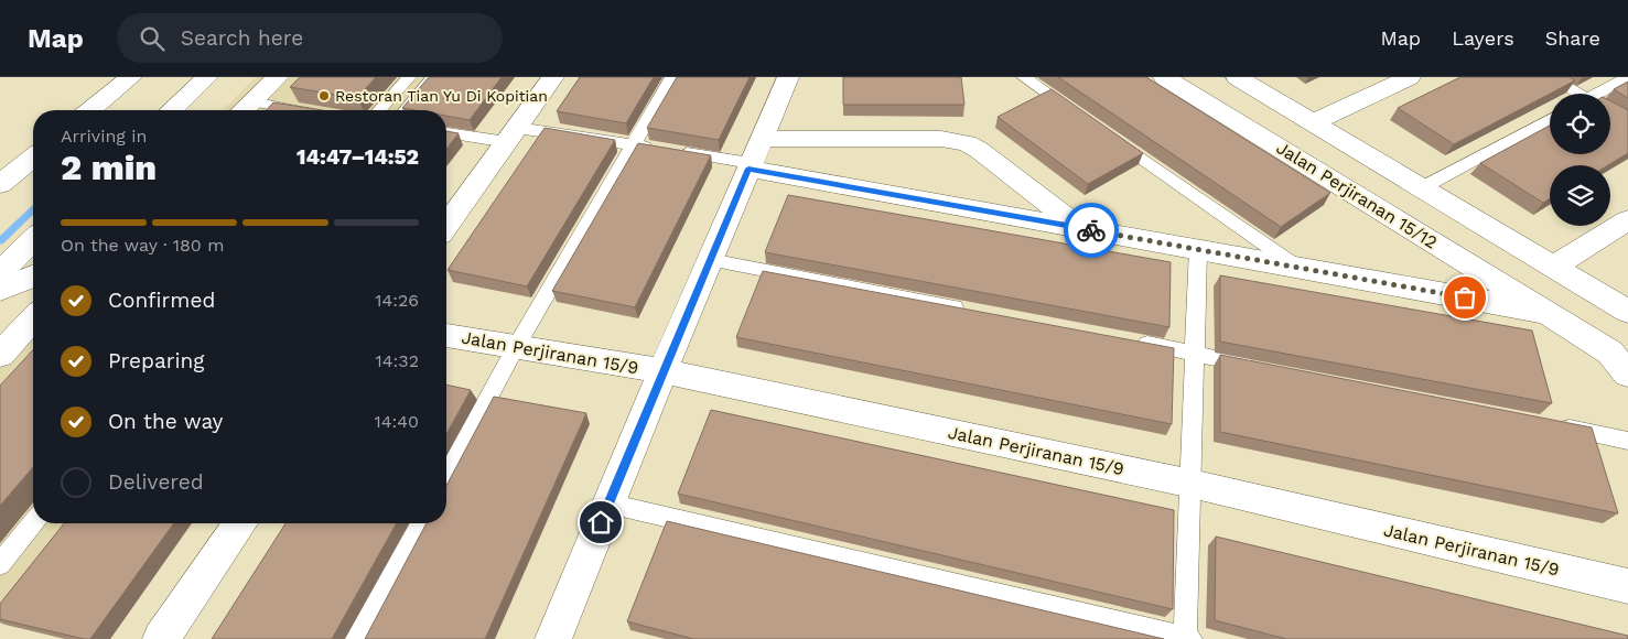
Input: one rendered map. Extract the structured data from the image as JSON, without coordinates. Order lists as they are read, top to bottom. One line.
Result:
{"streets":{"street":["Jalan Perjiranan 15/12","Jalan Perjiranan 15/9"]},"places":["Restoran Tian Yu Di Kopitian"],"page":{"header":"Map","search":"Search here","nav":["Map","Layers","Share"],"heading":["2 min","Arriving in","14:47–14:52"],"bar":"On the way · 180 m","list":[["Confirmed","14:26"],["Preparing","14:32"],["On the way","14:40"],"Delivered"]}}
